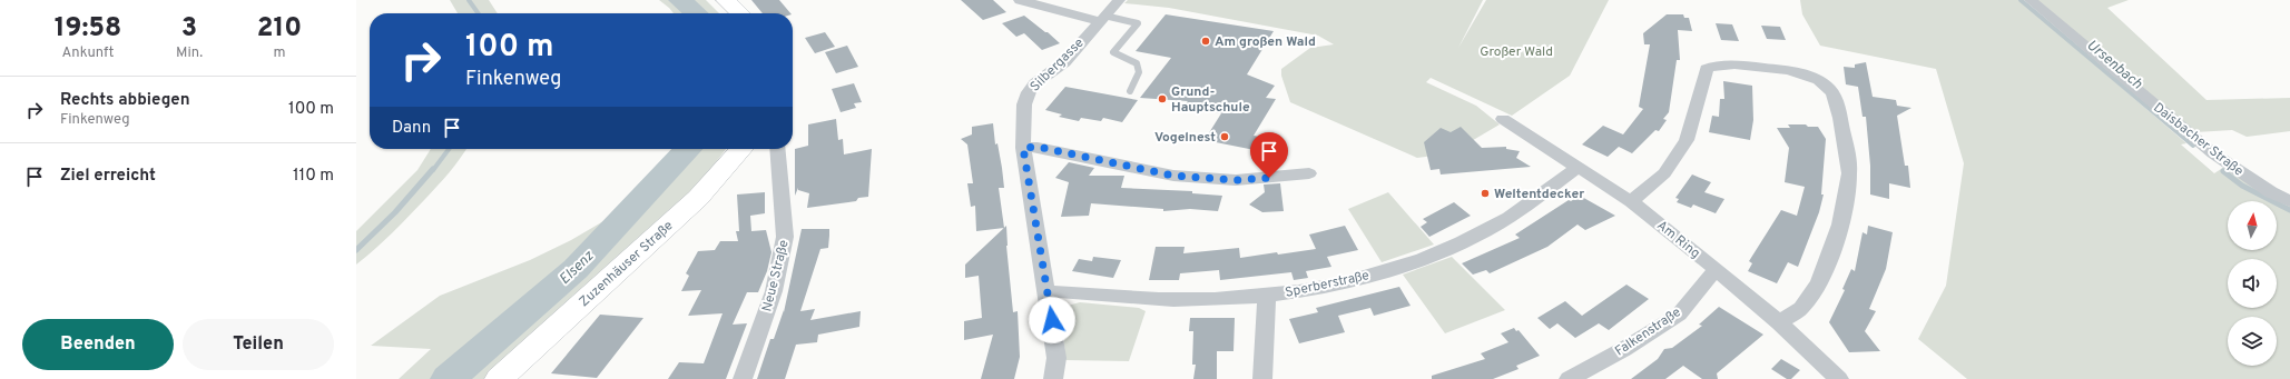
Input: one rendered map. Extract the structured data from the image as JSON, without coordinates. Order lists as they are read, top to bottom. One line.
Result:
{"streets":{"main road":["Zuzenhäuser Straße"],"street":["Silbergasse","Daisbacher Straße","Am Ring","Neue Straße","Sperberstraße","Falkenstraße"]},"crossings":[["Silbergasse","Sperberstraße"],["Am Ring","Sperberstraße"],["Am Ring","Falkenstraße"]],"water":["Ursenbach","Elsenz"],"parks":["Großer Wald"],"places":["Am großen Wald","Grund- Hauptschule","Vogelnest","Weltentdecker"],"north":"top","page":{"eta":["19:58","Ankunft","3","Min.","210","m"],"turn":["100 m","Finkenweg"],"list":[{"name":"Rechts abbiegen","note":"Finkenweg","value":"100 m"},{"name":"Ziel erreicht","value":"110 m"}],"then":"Dann","buttons":["Beenden","Teilen"]}}
